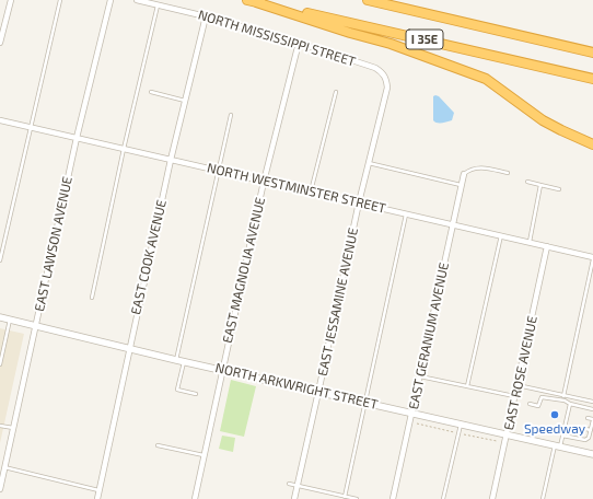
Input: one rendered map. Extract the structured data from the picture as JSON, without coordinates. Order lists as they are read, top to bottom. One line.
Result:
{"streets":{"highway":["I 35E"],"street":["NORTH MISSISSIPPI STREET","NORTH WESTMINSTER STREET","EAST LAWSON AVENUE","EAST COOK AVENUE","EAST MAGNOLIA AVENUE","EAST JESSAMINE AVENUE","EAST GERANIUM AVENUE","EAST ROSE AVENUE","NORTH ARKWRIGHT STREET"]},"crossings":[["NORTH MISSISSIPPI STREET","EAST COOK AVENUE"],["NORTH MISSISSIPPI STREET","EAST MAGNOLIA AVENUE"],["NORTH MISSISSIPPI STREET","EAST JESSAMINE AVENUE"],["NORTH WESTMINSTER STREET","EAST LAWSON AVENUE"],["NORTH WESTMINSTER STREET","EAST COOK AVENUE"],["NORTH WESTMINSTER STREET","EAST MAGNOLIA AVENUE"],["NORTH WESTMINSTER STREET","EAST JESSAMINE AVENUE"],["NORTH WESTMINSTER STREET","EAST GERANIUM AVENUE"],["NORTH WESTMINSTER STREET","EAST ROSE AVENUE"],["EAST LAWSON AVENUE","NORTH ARKWRIGHT STREET"],["EAST COOK AVENUE","NORTH ARKWRIGHT STREET"],["EAST MAGNOLIA AVENUE","NORTH ARKWRIGHT STREET"],["EAST JESSAMINE AVENUE","NORTH ARKWRIGHT STREET"],["EAST GERANIUM AVENUE","NORTH ARKWRIGHT STREET"],["EAST ROSE AVENUE","NORTH ARKWRIGHT STREET"]],"places":["Speedway"]}
